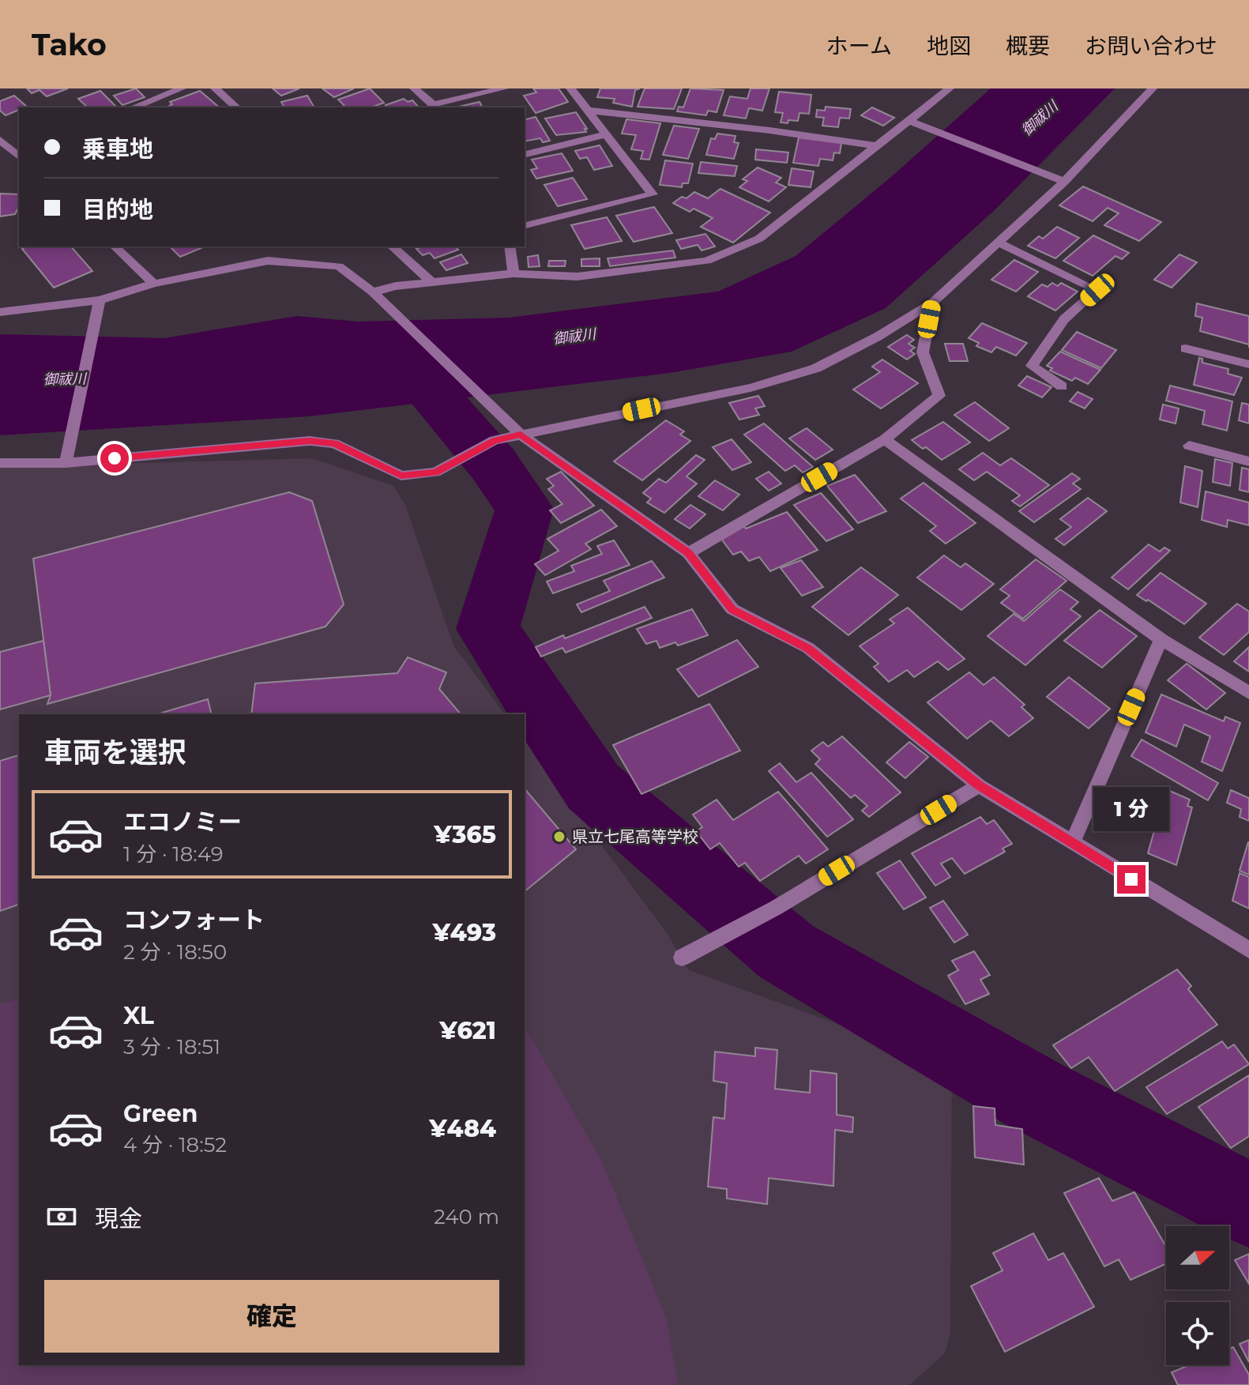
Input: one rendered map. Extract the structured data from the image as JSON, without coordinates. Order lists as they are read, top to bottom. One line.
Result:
{"water":["御祓川"],"places":["県立七尾高等学校"],"north":"right","page":{"header":"Tako","nav":["ホーム","地図","概要","お問い合わせ"],"banner":["乗車地","目的地"],"heading":"車両を選択","bubble":"1 分","list":[{"name":"エコノミー","note":"1 分 · 18:49","value":"¥365"},{"name":"コンフォート","note":"2 分 · 18:50","value":"¥493"},{"name":"XL","note":"3 分 · 18:51","value":"¥621"},{"name":"Green","note":"4 分 · 18:52","value":"¥484"}],"pay":["現金","240 m"],"buttons":"確定"}}
